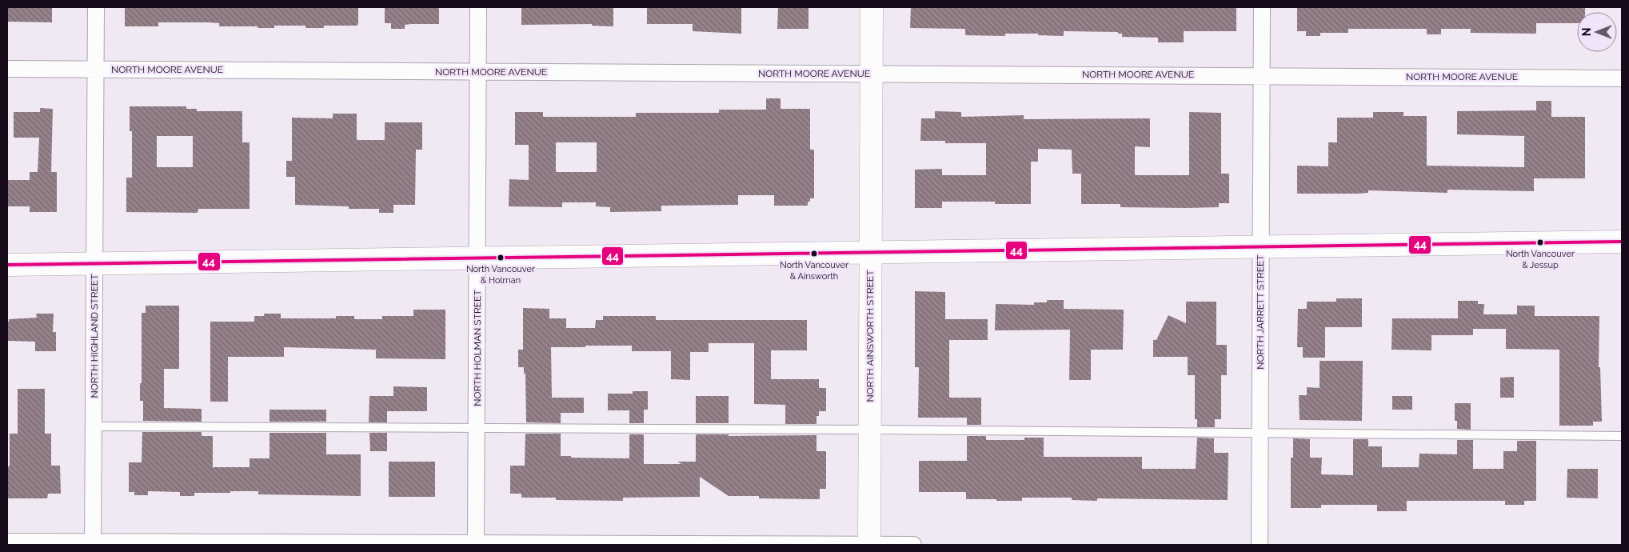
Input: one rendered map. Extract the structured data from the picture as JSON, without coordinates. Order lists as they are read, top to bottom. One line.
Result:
{"streets":{"street":["NORTH MOORE AVENUE","NORTH JARRETT STREET","NORTH HIGHLAND STREET","NORTH AINSWORTH STREET","NORTH HOLMAN STREET"]},"crossings":[["NORTH MOORE AVENUE","NORTH JARRETT STREET"],["NORTH MOORE AVENUE","NORTH HIGHLAND STREET"],["NORTH MOORE AVENUE","NORTH AINSWORTH STREET"],["NORTH MOORE AVENUE","NORTH HOLMAN STREET"]],"places":["North Vancouver & Jessup","North Vancouver & Ainsworth","North Vancouver & Holman"],"lines":["transit line 44"],"north":"left"}
